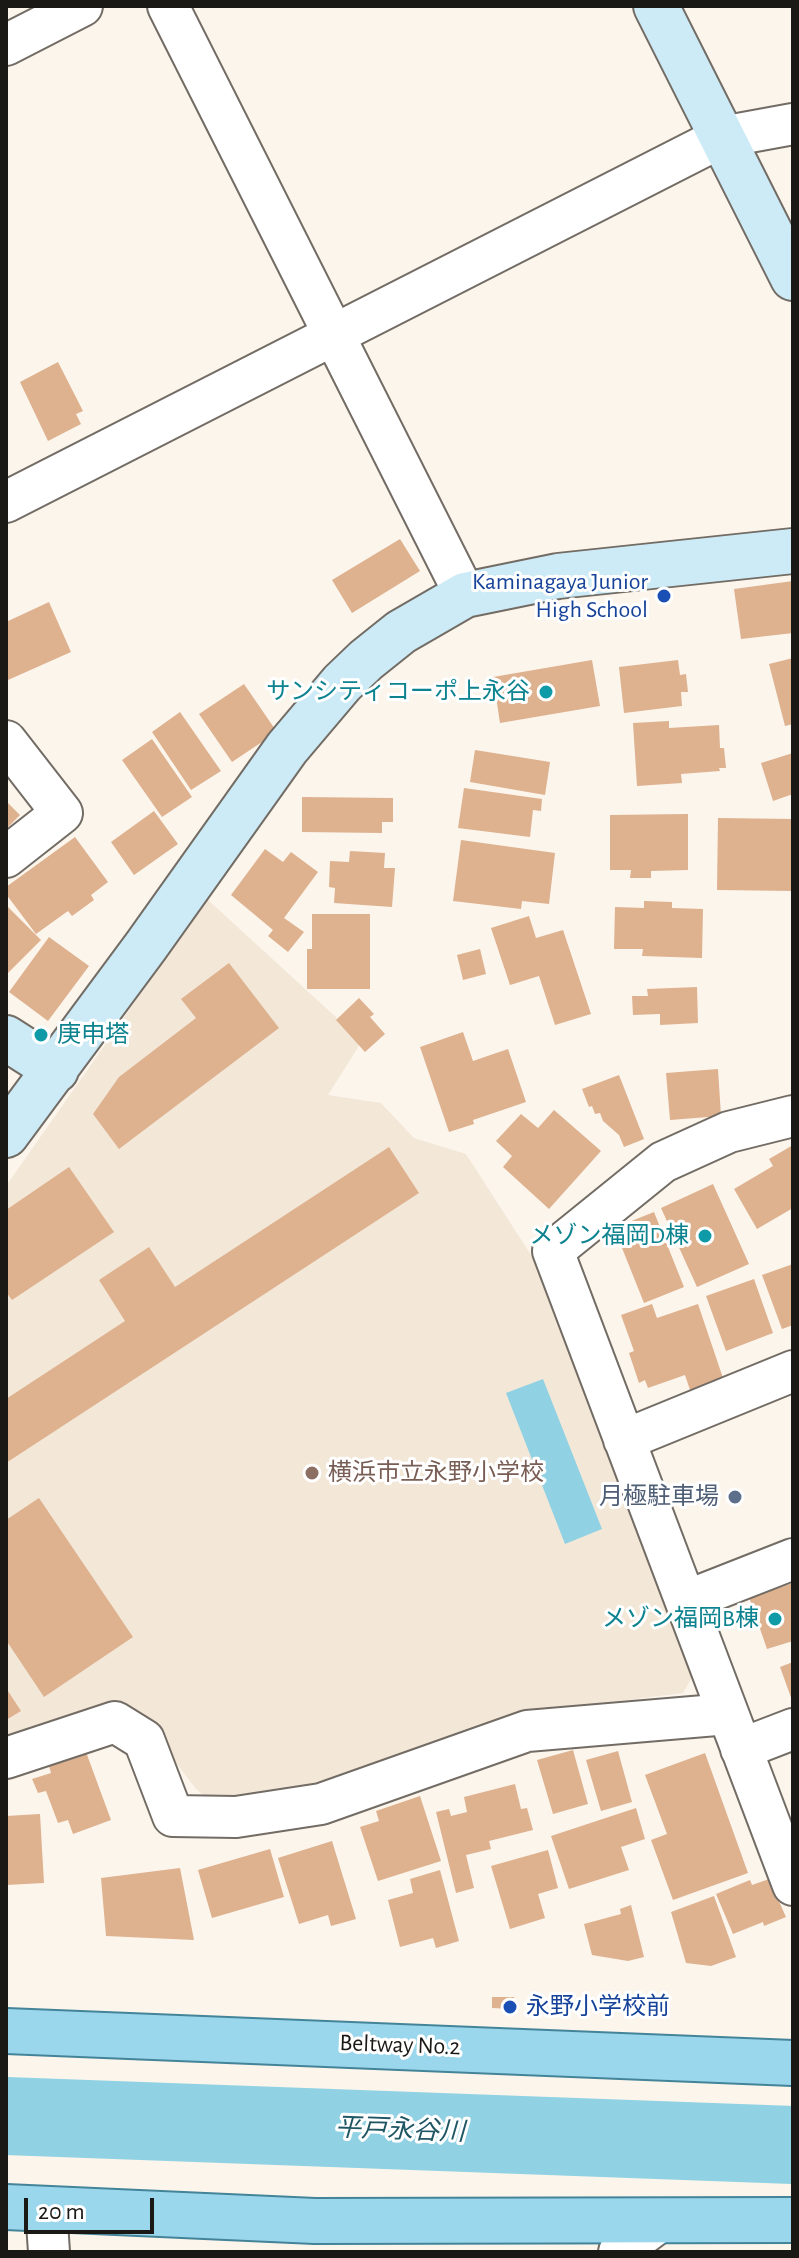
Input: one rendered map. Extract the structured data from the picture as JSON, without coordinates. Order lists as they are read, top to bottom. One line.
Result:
{"streets":{"main road":["Beltway No.2"]},"water":["平戸永谷川"],"places":["Kaminagaya Junior High School","サンシティコーポ上永谷","庚申塔","メゾン福岡D棟","横浜市立永野小学校","月極駐車場","メゾン福岡B棟","永野小学校前"],"scale_bar":"20 m"}
